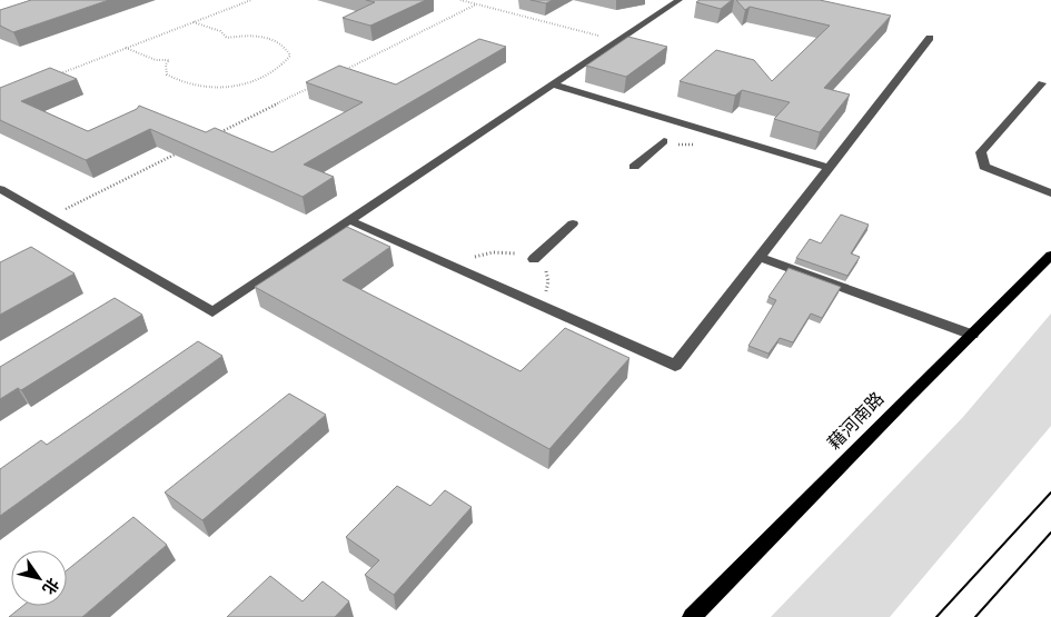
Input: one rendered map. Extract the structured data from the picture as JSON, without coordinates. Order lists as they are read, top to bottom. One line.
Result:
{"streets":{"main road":["藉河南路"]},"north":"bottom right"}
